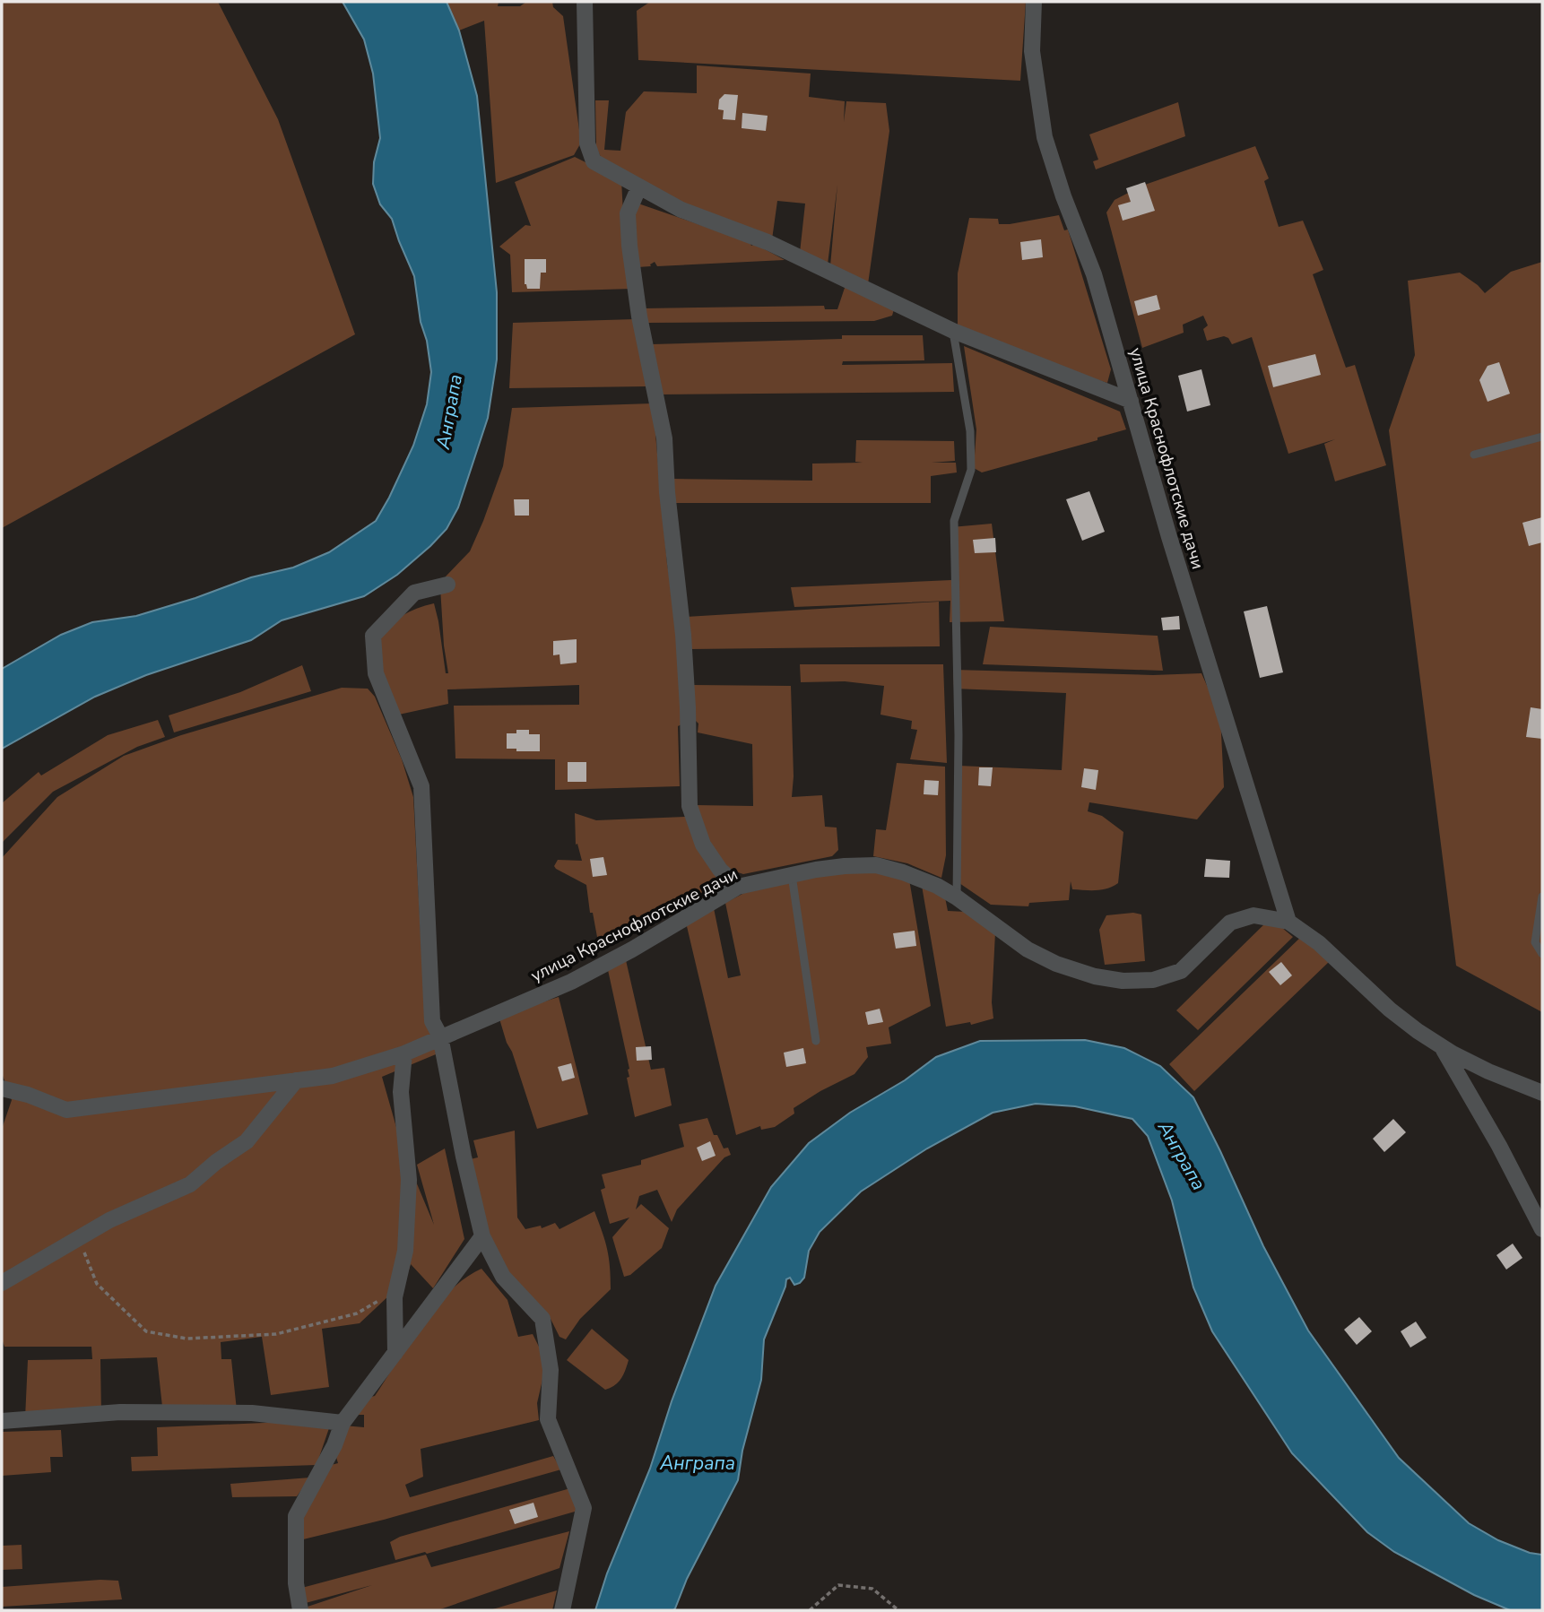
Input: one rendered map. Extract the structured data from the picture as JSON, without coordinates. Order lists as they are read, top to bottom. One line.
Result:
{"streets":{"street":["улица Краснофлотские дачи"]},"water":["Анграпа"]}
